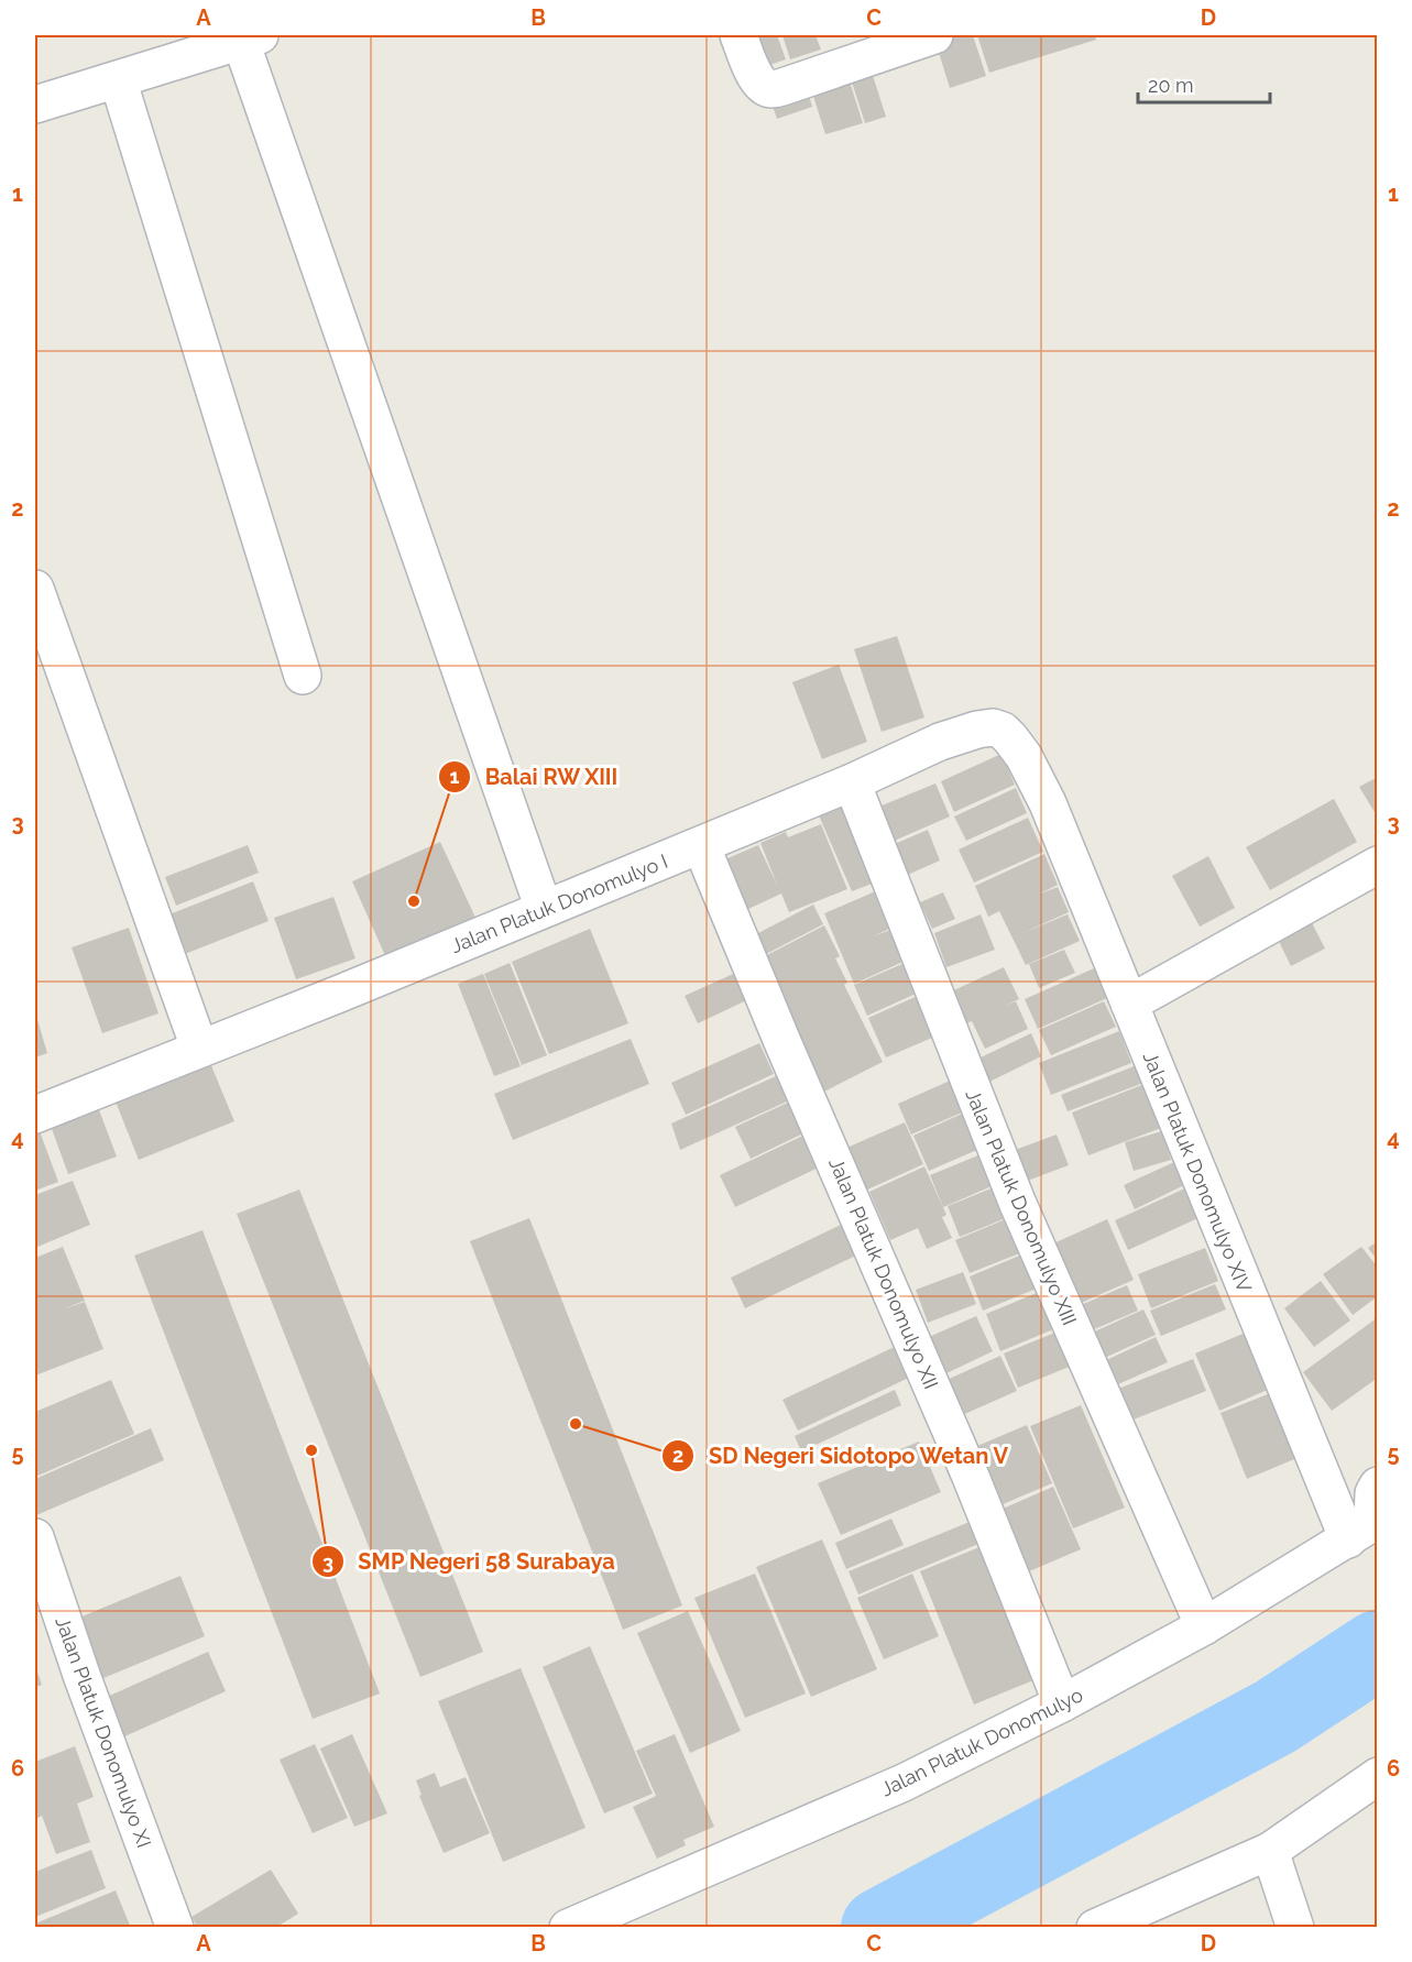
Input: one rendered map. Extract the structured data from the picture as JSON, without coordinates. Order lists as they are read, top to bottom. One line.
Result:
{"streets":{"street":["Jalan Platuk Donomulyo I","Jalan Platuk Donomulyo XIV","Jalan Platuk Donomulyo XIII","Jalan Platuk Donomulyo XII","Jalan Platuk Donomulyo XI","Jalan Platuk Donomulyo"]},"crossings":[["Jalan Platuk Donomulyo I","Jalan Platuk Donomulyo XIV"],["Jalan Platuk Donomulyo I","Jalan Platuk Donomulyo XIII"],["Jalan Platuk Donomulyo I","Jalan Platuk Donomulyo XII"],["Jalan Platuk Donomulyo XIV","Jalan Platuk Donomulyo"],["Jalan Platuk Donomulyo XIII","Jalan Platuk Donomulyo"],["Jalan Platuk Donomulyo XII","Jalan Platuk Donomulyo"]],"places":["Balai RW XIII","SD Negeri Sidotopo Wetan V","SMP Negeri 58 Surabaya"],"scale_bar":"20 m","grid":{"columns":["A","B","C","D"],"rows":["1","2","3","4","5","6"]}}
